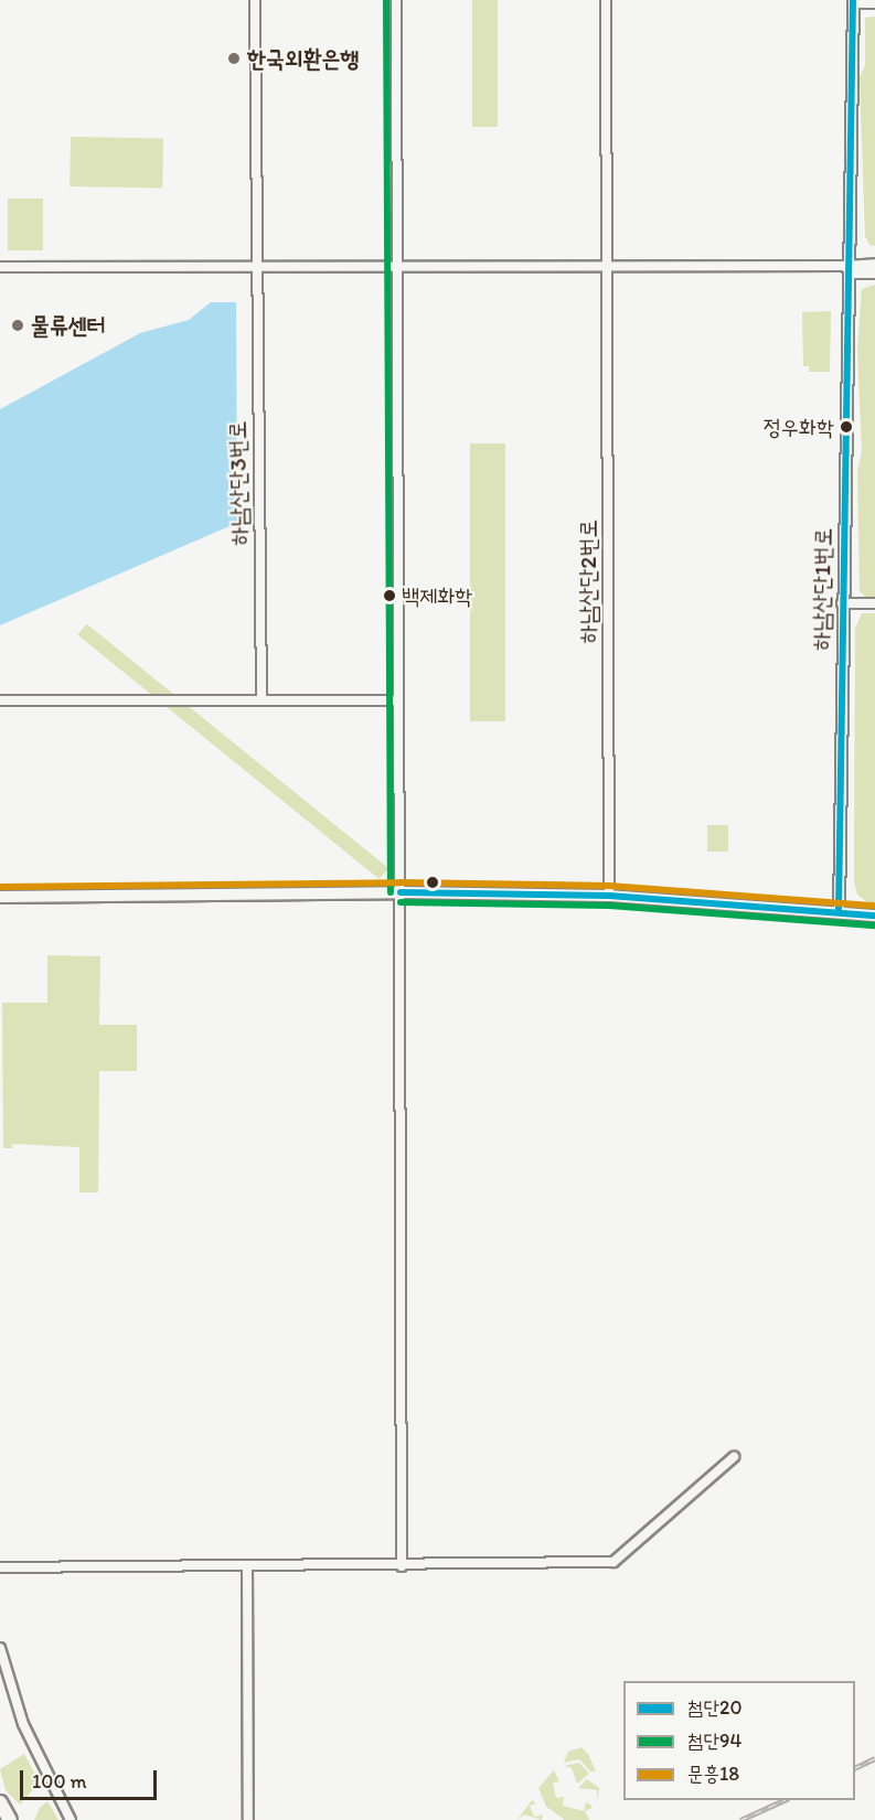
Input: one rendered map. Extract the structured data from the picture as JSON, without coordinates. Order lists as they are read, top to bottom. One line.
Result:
{"streets":{"street":["하남산단3번로","하남산단2번로","하남산단1번로"]},"places":["한국외환은행","물류센터","정우화학","백제화학"],"lines":["transit line 첨단20","transit line 첨단94","transit line 문흥18"],"legend":["첨단20","첨단94","문흥18"],"scale_bar":"100 m"}
